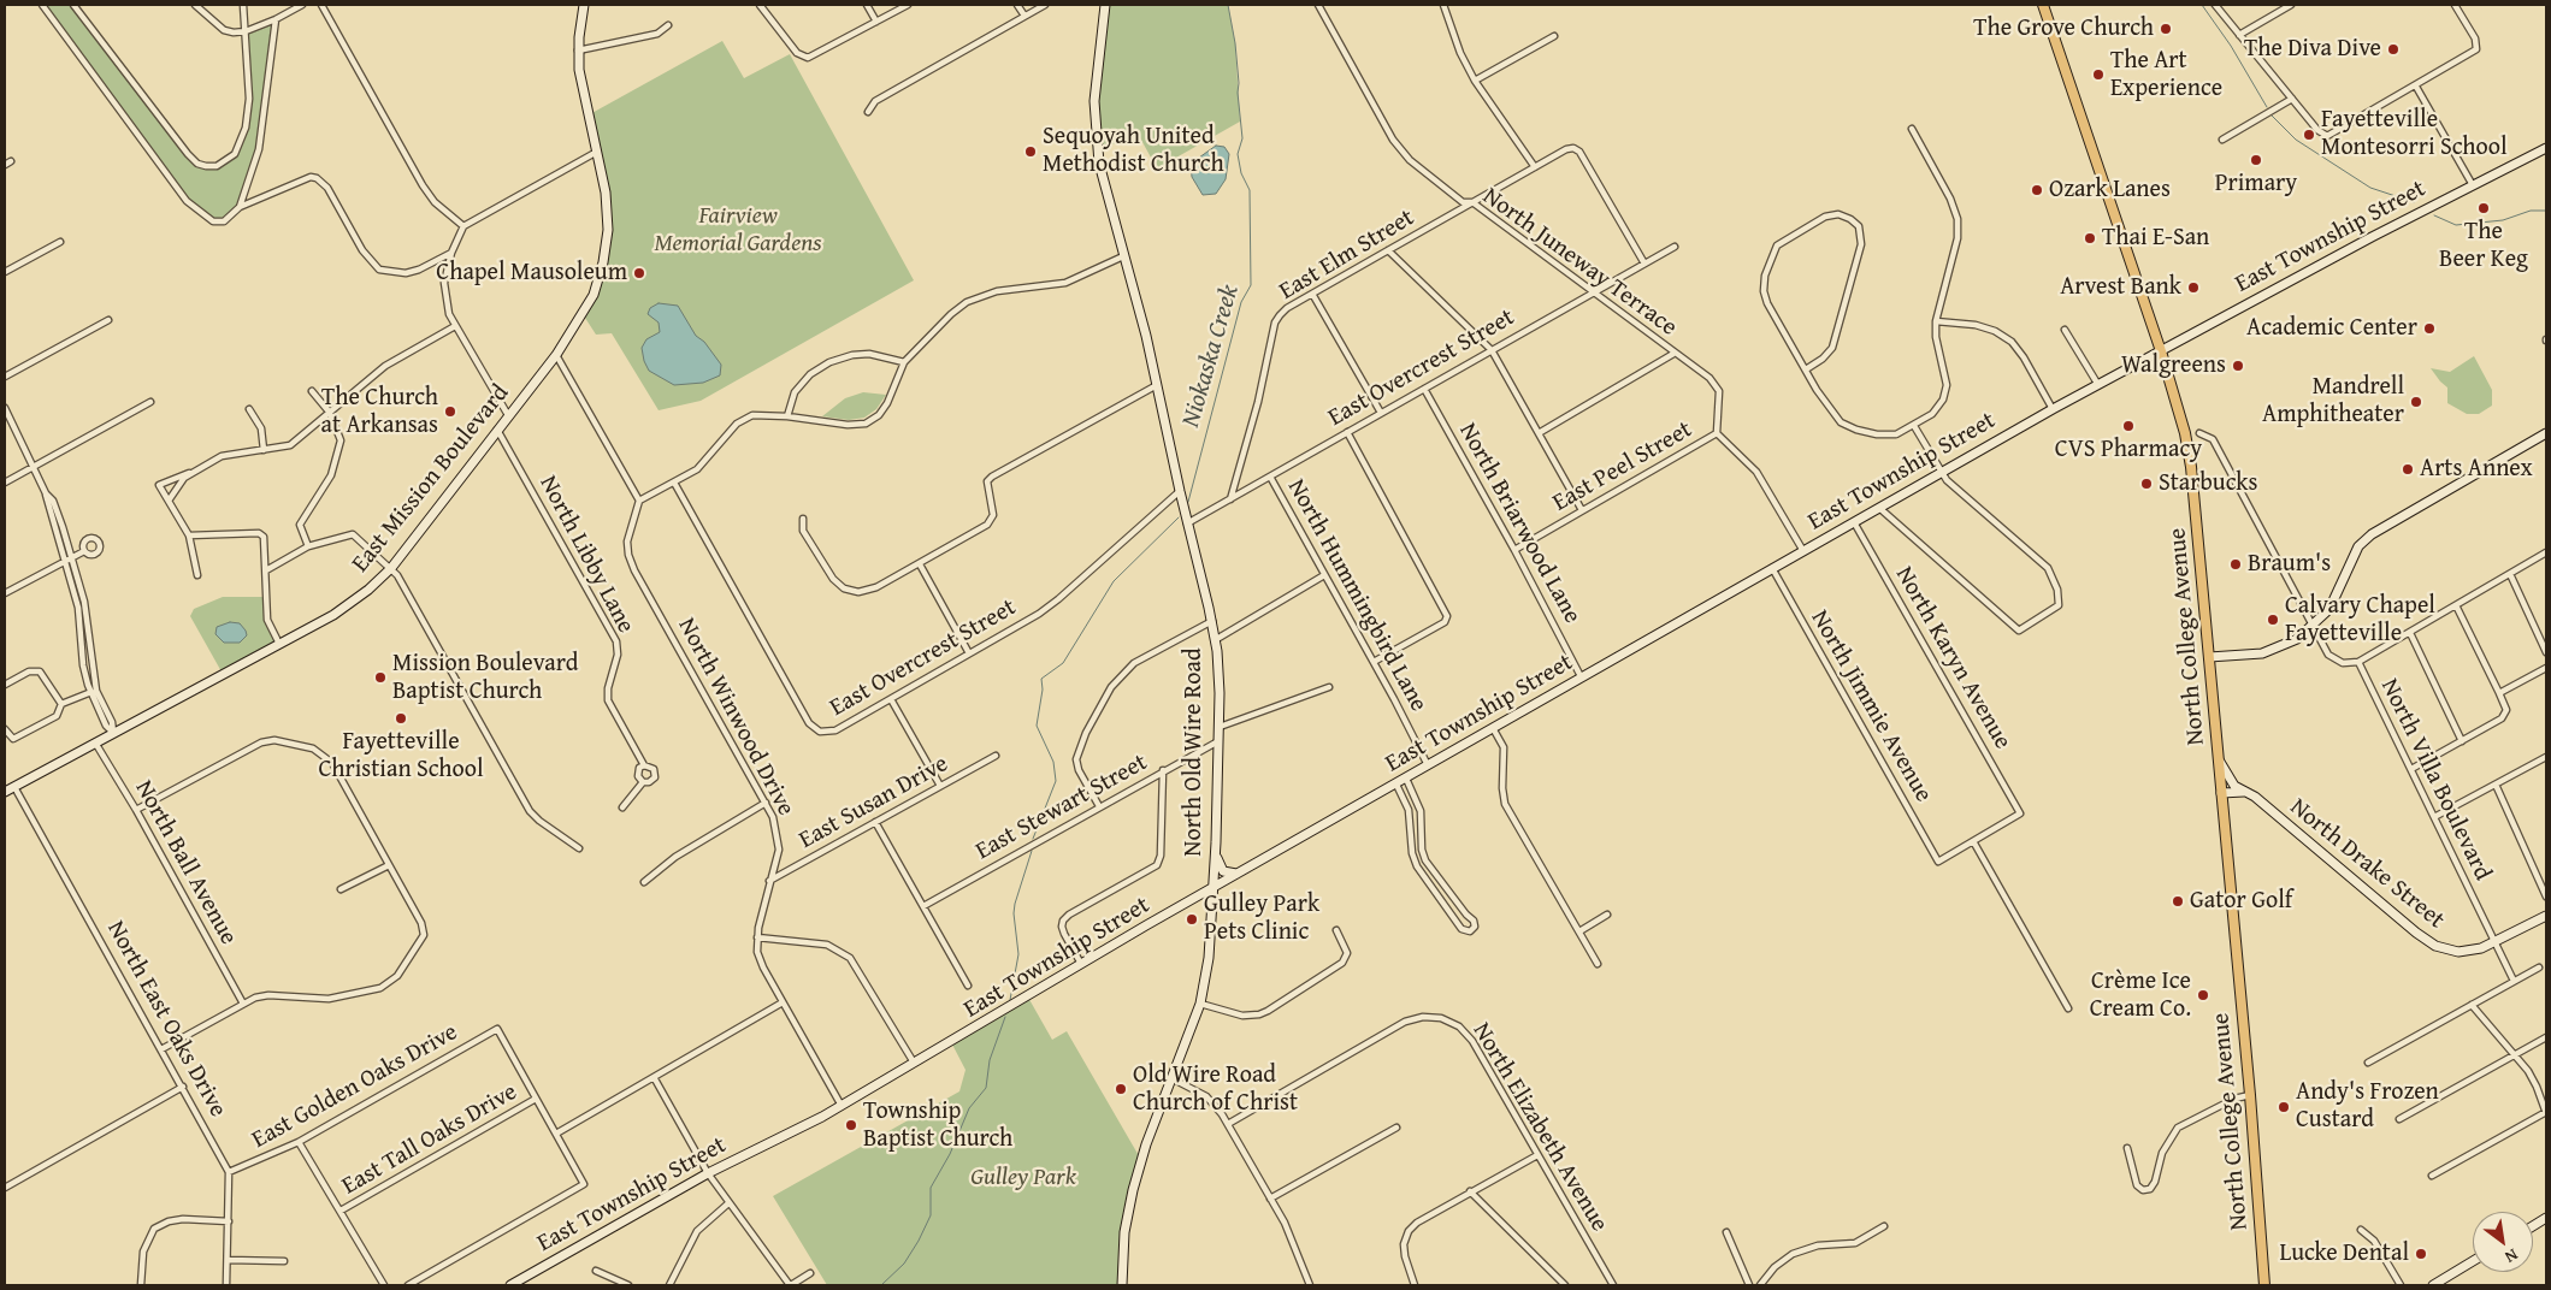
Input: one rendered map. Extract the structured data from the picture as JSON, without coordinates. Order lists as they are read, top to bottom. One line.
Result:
{"streets":{"main road":["North College Avenue"],"street":["East Township Street","East Elm Street","North Juneway Terrace","East Overcrest Street","East Peel Street","East Mission Boulevard","North Briarwood Lane","North Libby Lane","North Hummingbird Lane","North Karyn Avenue","North Jimmie Avenue","North Winwood Drive","North Old Wire Road","North Villa Boulevard","East Susan Drive","East Stewart Street","North Ball Avenue","North Drake Street","North East Oaks Drive","East Golden Oaks Drive","North Elizabeth Avenue","East Tall Oaks Drive"]},"crossings":[["East Township Street","North Briarwood Lane"],["East Township Street","North Hummingbird Lane"],["East Township Street","North College Avenue"],["East Township Street","North Karyn Avenue"],["East Township Street","North Jimmie Avenue"],["East Township Street","North Winwood Drive"],["East Township Street","North Old Wire Road"],["East Elm Street","North Juneway Terrace"],["East Elm Street","East Overcrest Street"],["North Juneway Terrace","East Overcrest Street"],["North Juneway Terrace","East Peel Street"],["East Overcrest Street","North Briarwood Lane"],["East Overcrest Street","North Hummingbird Lane"],["East Overcrest Street","North Old Wire Road"],["East Peel Street","North Briarwood Lane"],["East Mission Boulevard","North Libby Lane"],["East Mission Boulevard","North Ball Avenue"],["East Mission Boulevard","North East Oaks Drive"],["North College Avenue","North Drake Street"],["North Karyn Avenue","North Jimmie Avenue"],["North Winwood Drive","East Susan Drive"],["North Old Wire Road","East Stewart Street"],["North Villa Boulevard","North Drake Street"],["North East Oaks Drive","East Golden Oaks Drive"],["East Golden Oaks Drive","East Tall Oaks Drive"]],"water":["Niokaska Creek"],"parks":["Fairview Memorial Gardens","Gulley Park"],"places":["The Grove Church","The Diva Dive","The Art Experience","Fayetteville Montesorri School","Sequoyah United Methodist Church","Primary","Ozark Lanes","The Beer Keg","Thai E-San","Chapel Mausoleum","Arvest Bank","Academic Center","Walgreens","Mandrell Amphitheater","The Church at Arkansas","CVS Pharmacy","Arts Annex","Starbucks","Braum's","Calvary Chapel Fayetteville","Mission Boulevard Baptist Church","Fayetteville Christian School","Gator Golf","Gulley Park Pets Clinic","Crème Ice Cream Co.","Old Wire Road Church of Christ","Andy's Frozen Custard","Township Baptist Church","Lucke Dental"],"north":"bottom right"}
